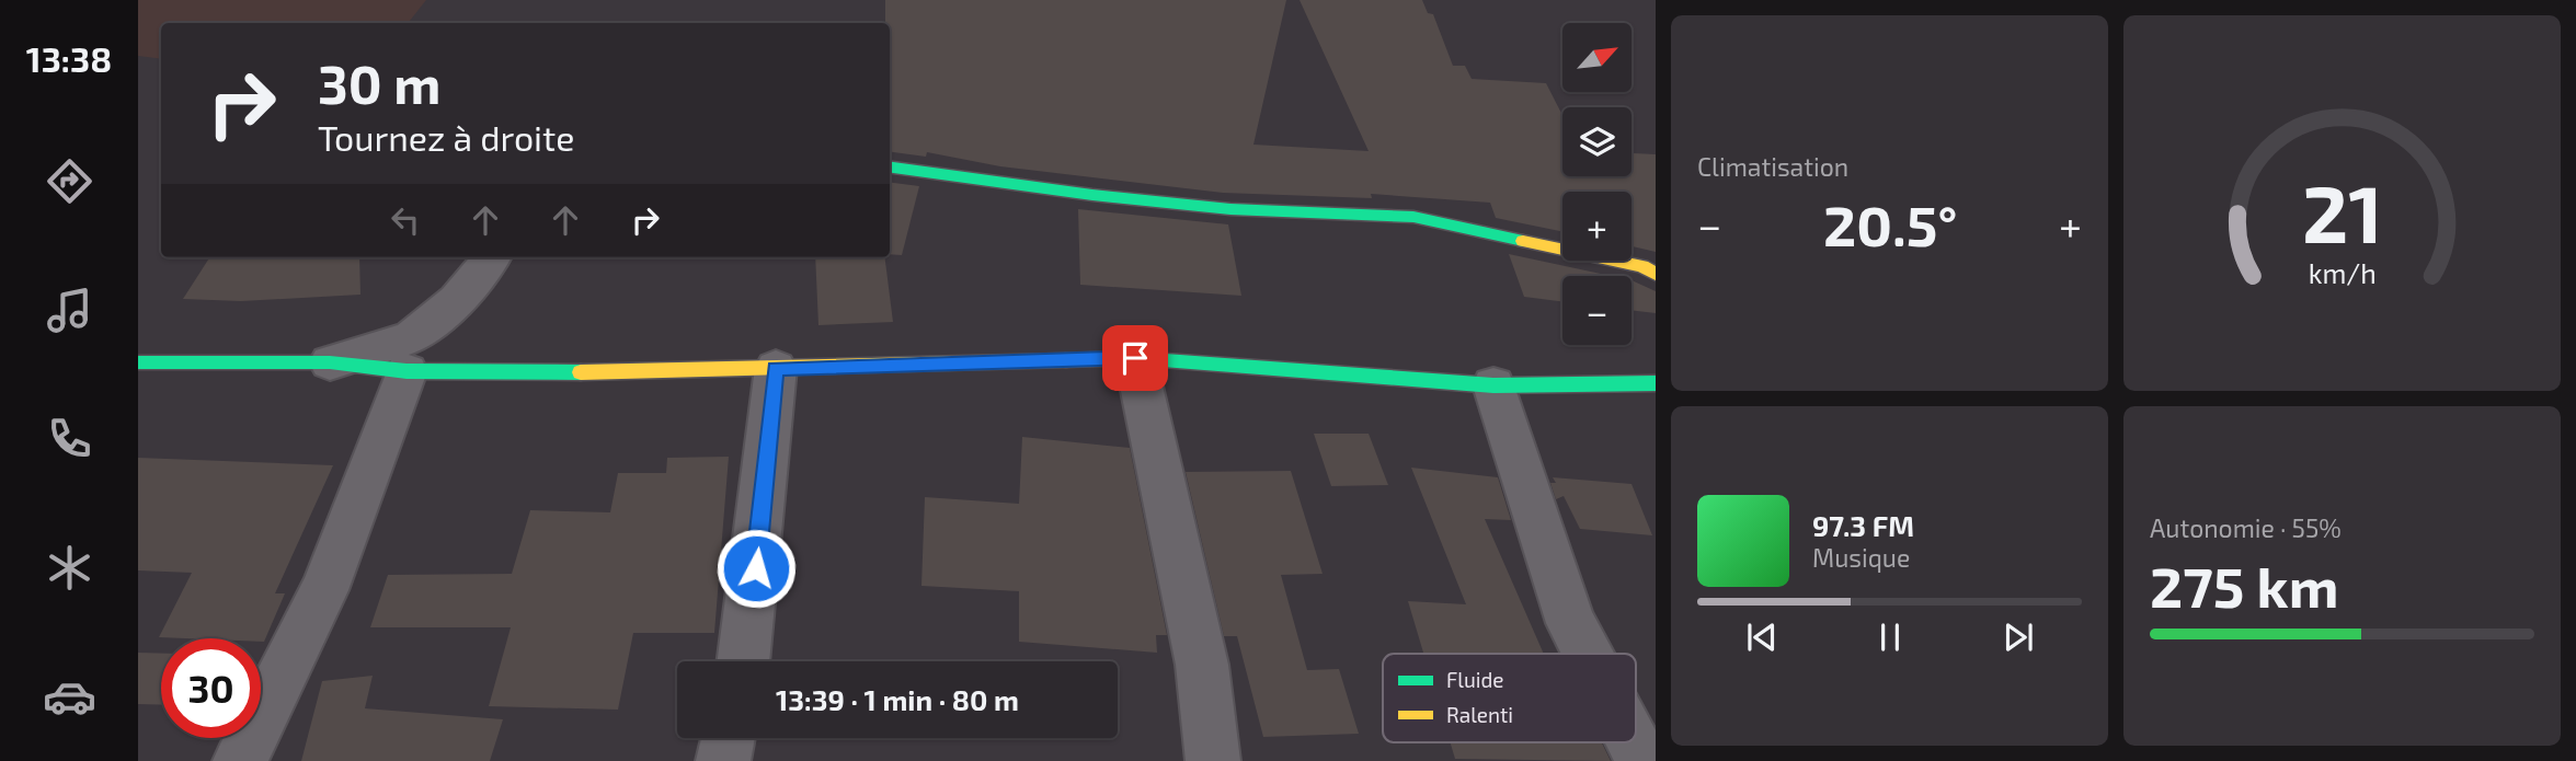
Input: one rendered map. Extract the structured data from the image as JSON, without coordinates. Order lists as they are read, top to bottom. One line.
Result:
{"legend":["Fluide","Ralenti"],"north":"top right","page":{"tabs":"13:38","tile":["Climatisation",["Autonomie · 55%","275 km"]],"map_buttons":["+","−"],"turn":["30 m","Tournez à droite"],"heat":["−","20.5°","+"],"song":["97.3 FM","Musique"],"limit":"30","trip":"13:39 · 1 min · 80 m","gauge":["21","km/h"]}}
